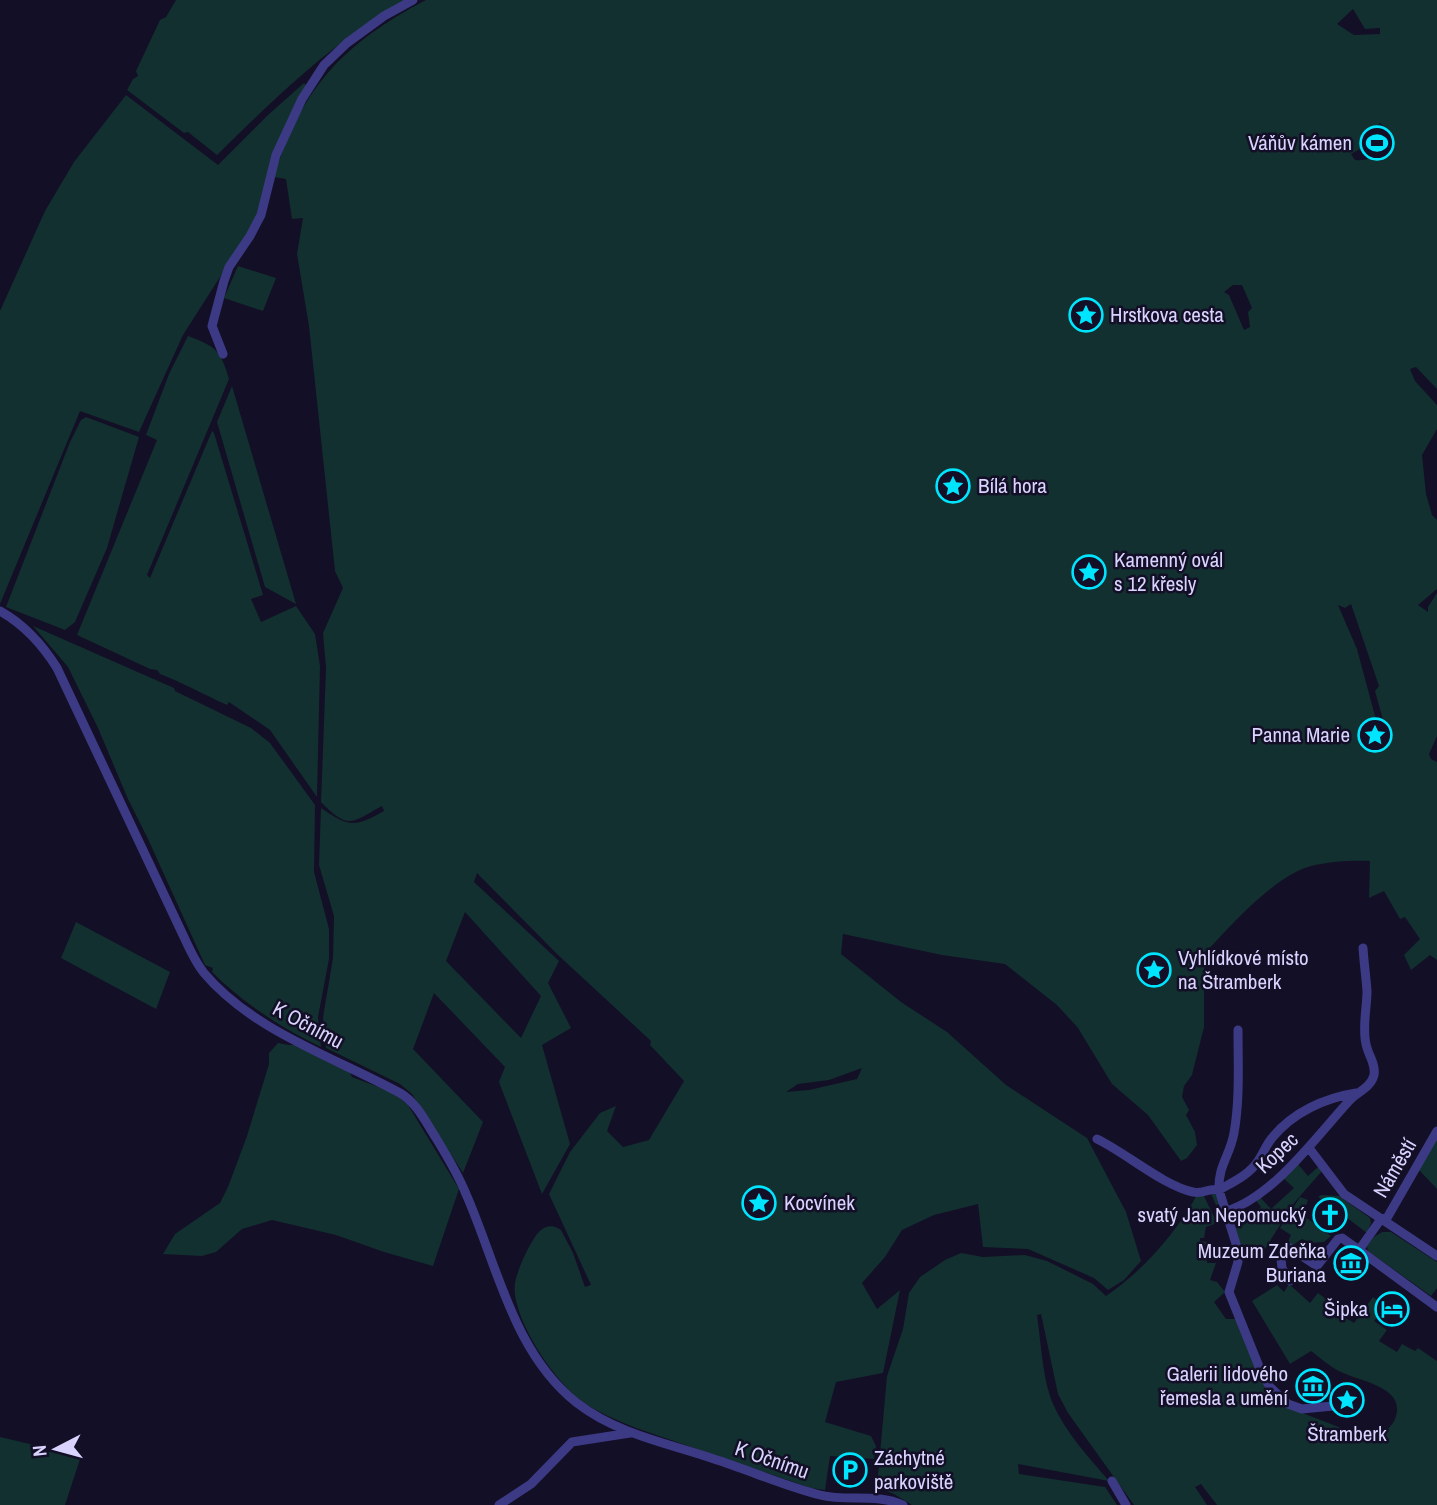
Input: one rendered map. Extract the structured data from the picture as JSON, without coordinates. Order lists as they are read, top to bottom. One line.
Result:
{"streets":{"street":["K Očnímu","Kopec","Náměstí"]},"crossings":[["Kopec","Náměstí"]],"places":{"sports":["Váňův kámen"],"place":["Hrstkova cesta","Bílá hora","Kamenný ovál s 12 křesly","Panna Marie","Vyhlídkové místo na Štramberk","Kocvínek","Štramberk"],"church":["svatý Jan Nepomucký"],"museum":["Muzeum Zdeňka Buriana","Galerii lidového řemesla a umění"],"hotel":["Šipka"],"parking":["Záchytné parkoviště"]},"north":"left"}
